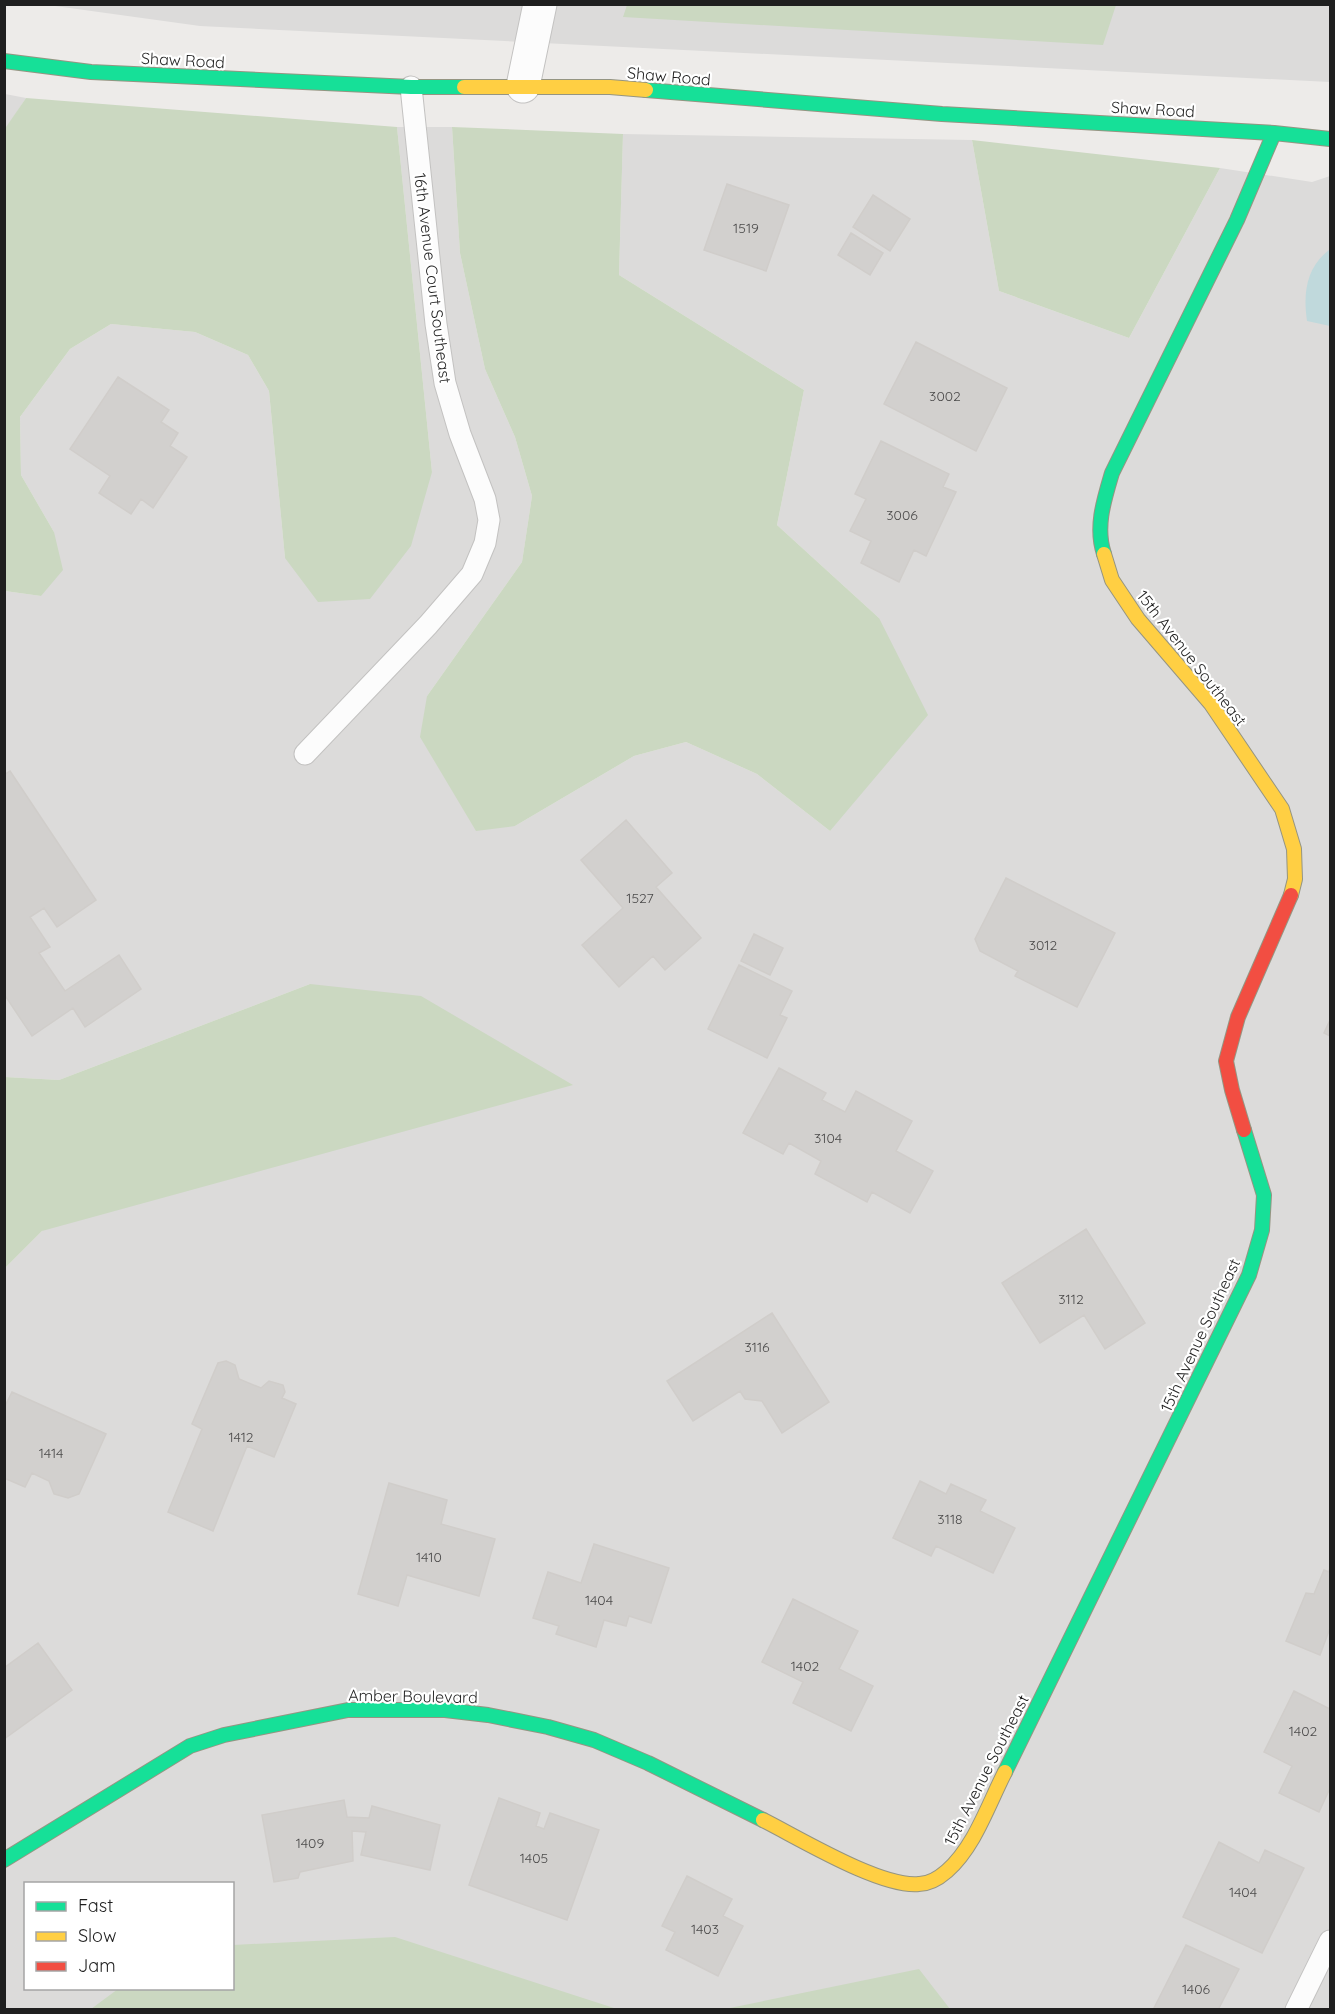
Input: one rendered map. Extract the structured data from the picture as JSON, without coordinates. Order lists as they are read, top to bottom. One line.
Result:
{"streets":{"street":["Shaw Road","15th Avenue Southeast","Amber Boulevard"],"lane":["16th Avenue Court Southeast"]},"crossings":[["Shaw Road","16th Avenue Court Southeast"],["Shaw Road","15th Avenue Southeast"],["15th Avenue Southeast","Amber Boulevard"]],"house_numbers":["1519","3002","3006","1527","3012","3104","3112","3116","1412","1414","3118","1410","1404","1402","1402","1409","1405","1404","1403","1406"],"legend":["Fast","Slow","Jam"]}
